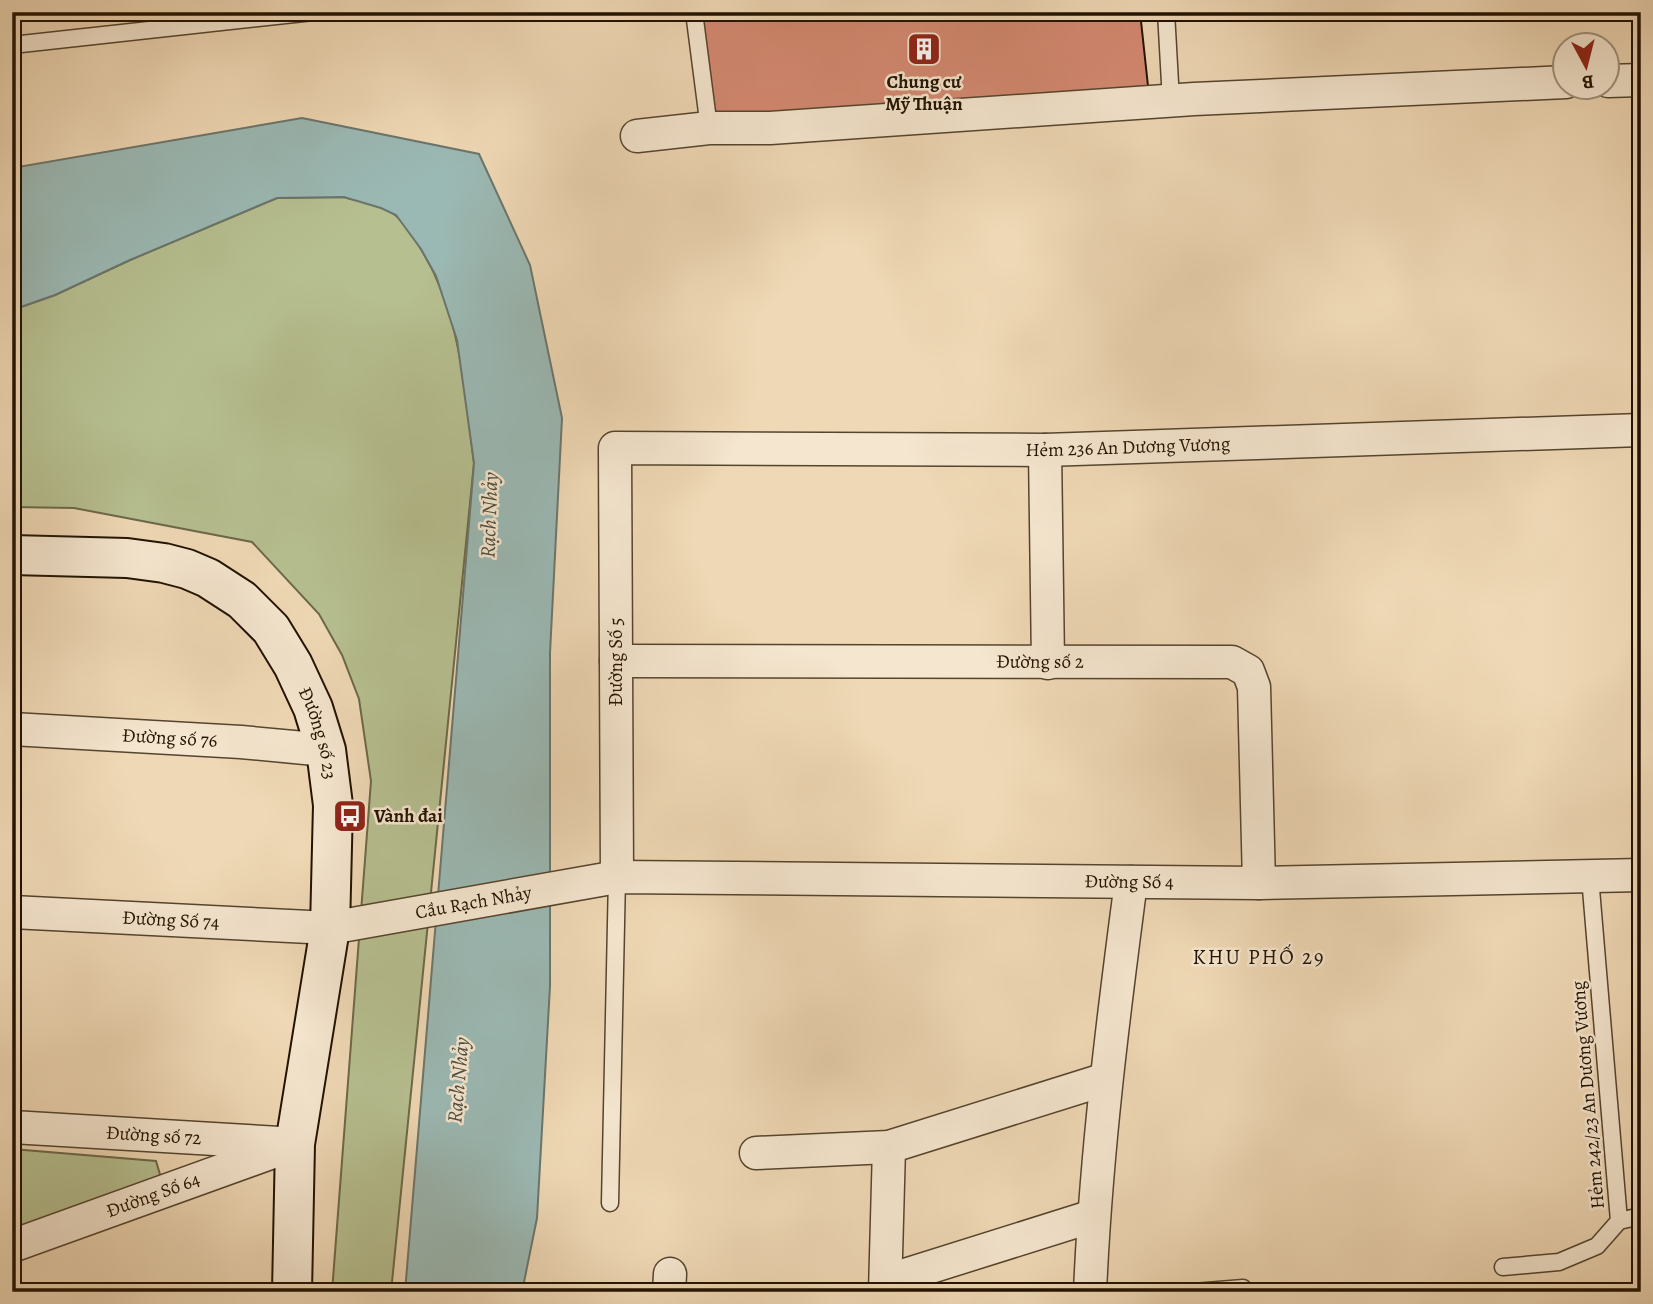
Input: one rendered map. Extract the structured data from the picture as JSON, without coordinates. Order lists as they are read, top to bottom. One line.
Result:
{"streets":{"street":["Hẻm 236 An Dương Vương","Đường Số 5","Đường số 2","Đường số 23","Đường số 76","Đường Số 4","Cầu Rạch Nhảy","Đường Số 74","Đường số 72","Đường Số 64"],"lane":["Hẻm 242/23 An Dương Vương"]},"crossings":[["Hẻm 236 An Dương Vương","Đường Số 5"],["Đường Số 5","Đường số 2"],["Đường Số 5","Đường Số 4"],["Đường Số 5","Cầu Rạch Nhảy"],["Đường số 2","Đường Số 4"],["Đường số 23","Đường số 76"],["Đường số 23","Cầu Rạch Nhảy"],["Đường số 23","Đường Số 74"],["Đường số 23","Đường số 72"],["Đường số 23","Đường Số 64"],["Đường Số 4","Cầu Rạch Nhảy"],["Đường Số 4","Hẻm 242/23 An Dương Vương"],["Cầu Rạch Nhảy","Đường Số 74"],["Đường số 72","Đường Số 64"]],"districts":["KHU PHỐ 29"],"water":["Rạch Nhảy"],"places":{"building":["Chung cư Mỹ Thuận"],"bus stop":["Vành đai"]},"north":"bottom"}
